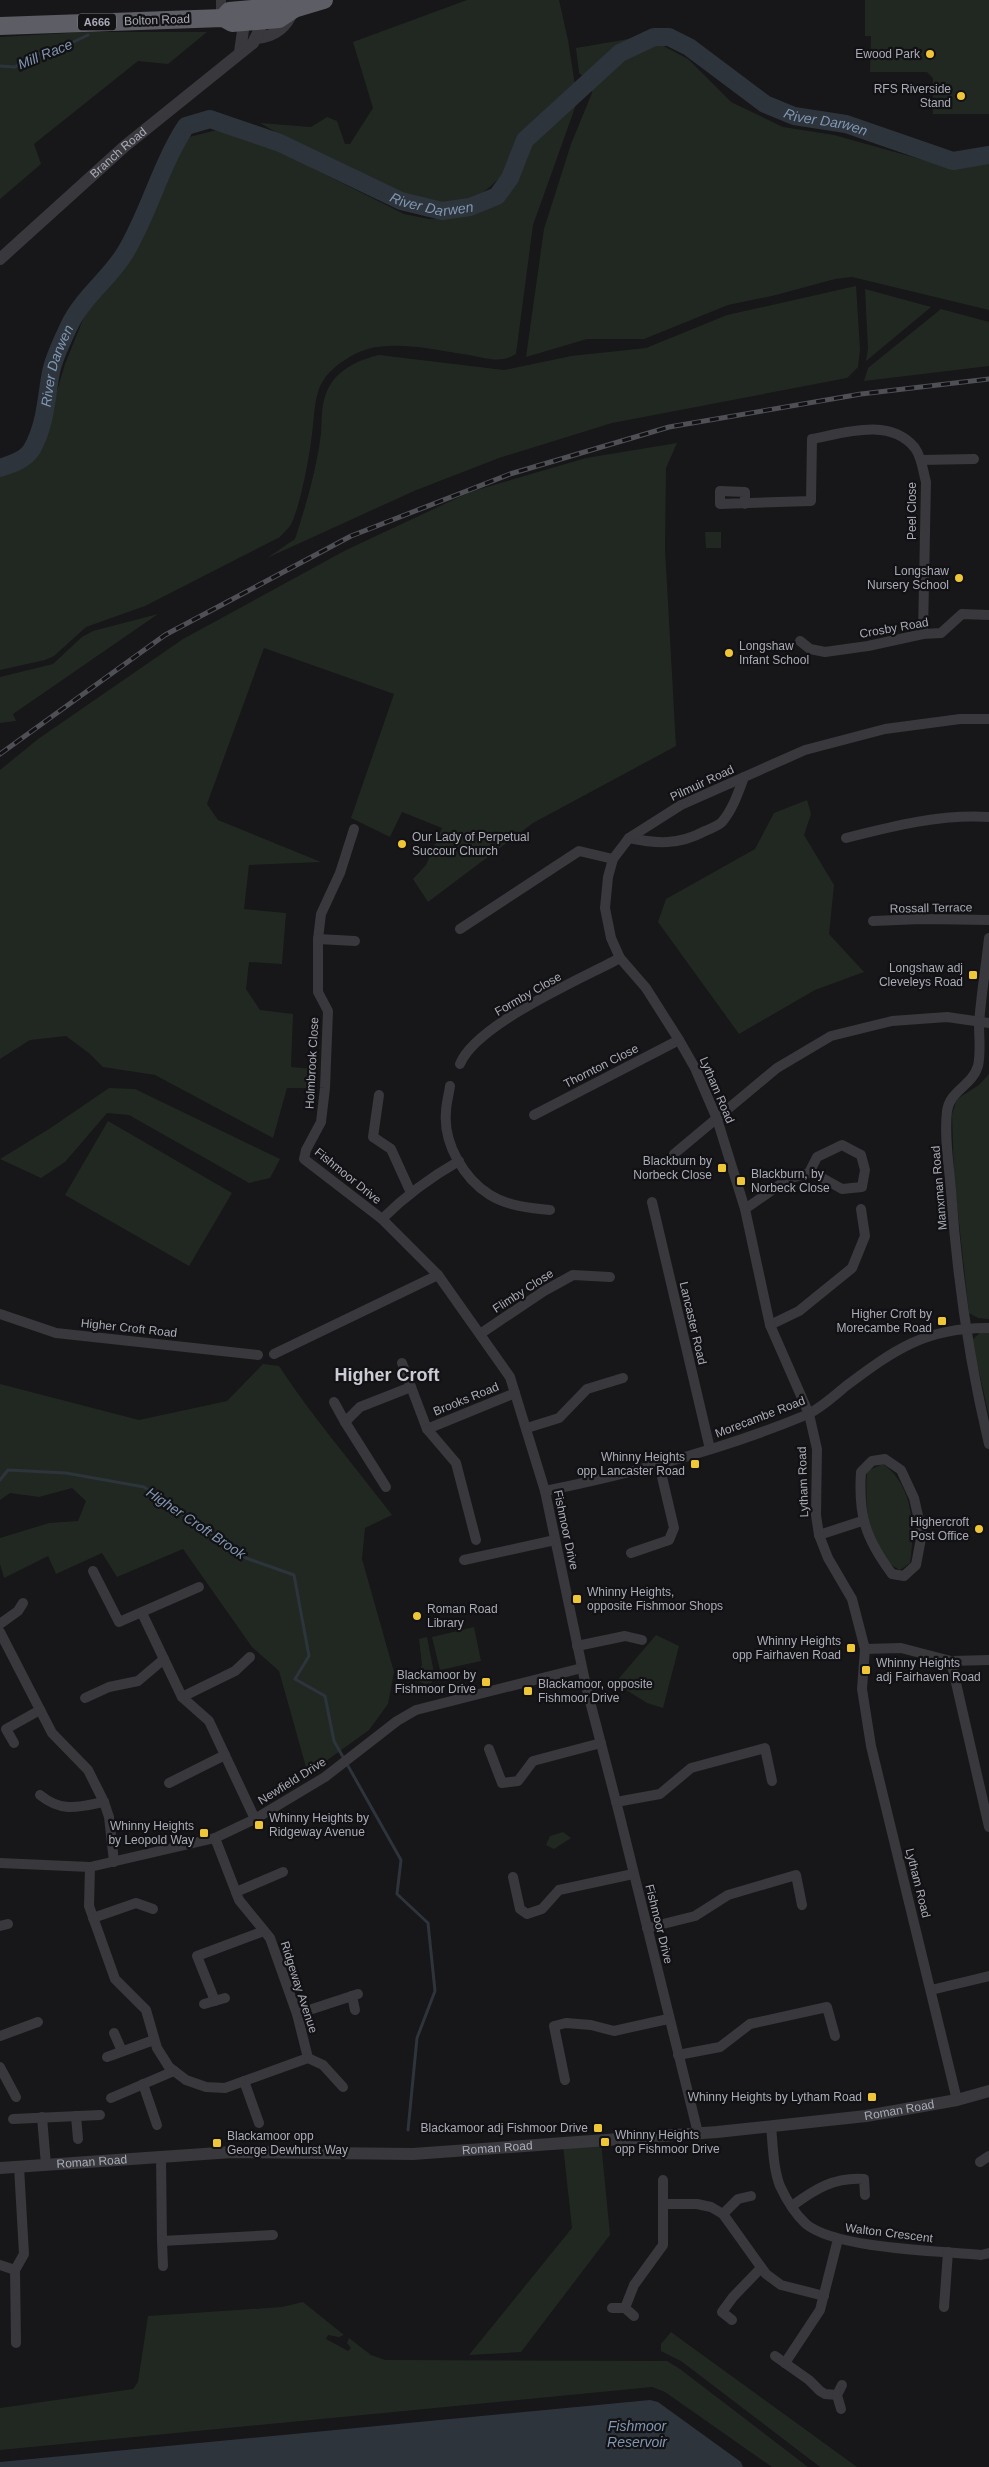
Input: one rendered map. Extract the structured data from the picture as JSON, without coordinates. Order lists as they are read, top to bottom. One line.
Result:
{"streets":{"highway":["Bolton Road","A666"],"street":["Branch Road","Peel Close","Crosby Road","Pilmuir Road","Rossall Terrace","Formby Close","Holmbrook Close","Thornton Close","Lytham Road","Fishmoor Drive","Manxman Road","Flimby Close","Lancaster Road","Higher Croft Road","Brooks Road","Morecambe Road","Newfield Drive","Ridgeway Avenue","Roman Road","Walton Crescent"]},"crossings":[["Bolton Road","Branch Road"],["Peel Close","Crosby Road"],["Pilmuir Road","Lytham Road"],["Formby Close","Lytham Road"],["Holmbrook Close","Fishmoor Drive"],["Thornton Close","Lytham Road"],["Lytham Road","Morecambe Road"],["Lytham Road","Roman Road"],["Fishmoor Drive","Flimby Close"],["Fishmoor Drive","Brooks Road"],["Fishmoor Drive","Morecambe Road"],["Fishmoor Drive","Newfield Drive"],["Fishmoor Drive","Roman Road"],["Manxman Road","Morecambe Road"],["Lancaster Road","Morecambe Road"],["Newfield Drive","Ridgeway Avenue"],["Roman Road","Walton Crescent"]],"districts":["Higher Croft"],"water":["Mill Race","River Darwen","Higher Croft Brook","Fishmoor Reservoir"],"places":{"other":["Ewood Park","RFS Riverside Stand","Longshaw Nursery School","Longshaw Infant School","Our Lady of Perpetual Succour Church","Highercroft Post Office","Roman Road Library"],"transit":["Longshaw adj Cleveleys Road","Blackburn by Norbeck Close","Blackburn, by Norbeck Close","Higher Croft by Morecambe Road","Whinny Heights opp Lancaster Road","Whinny Heights, opposite Fishmoor Shops","Whinny Heights opp Fairhaven Road","Whinny Heights adj Fairhaven Road","Blackamoor by Fishmoor Drive","Blackamoor, opposite Fishmoor Drive","Whinny Heights by Ridgeway Avenue","Whinny Heights by Leopold Way","Whinny Heights by Lytham Road","Blackamoor adj Fishmoor Drive","Whinny Heights opp Fishmoor Drive","Blackamoor opp George Dewhurst Way"]}}
